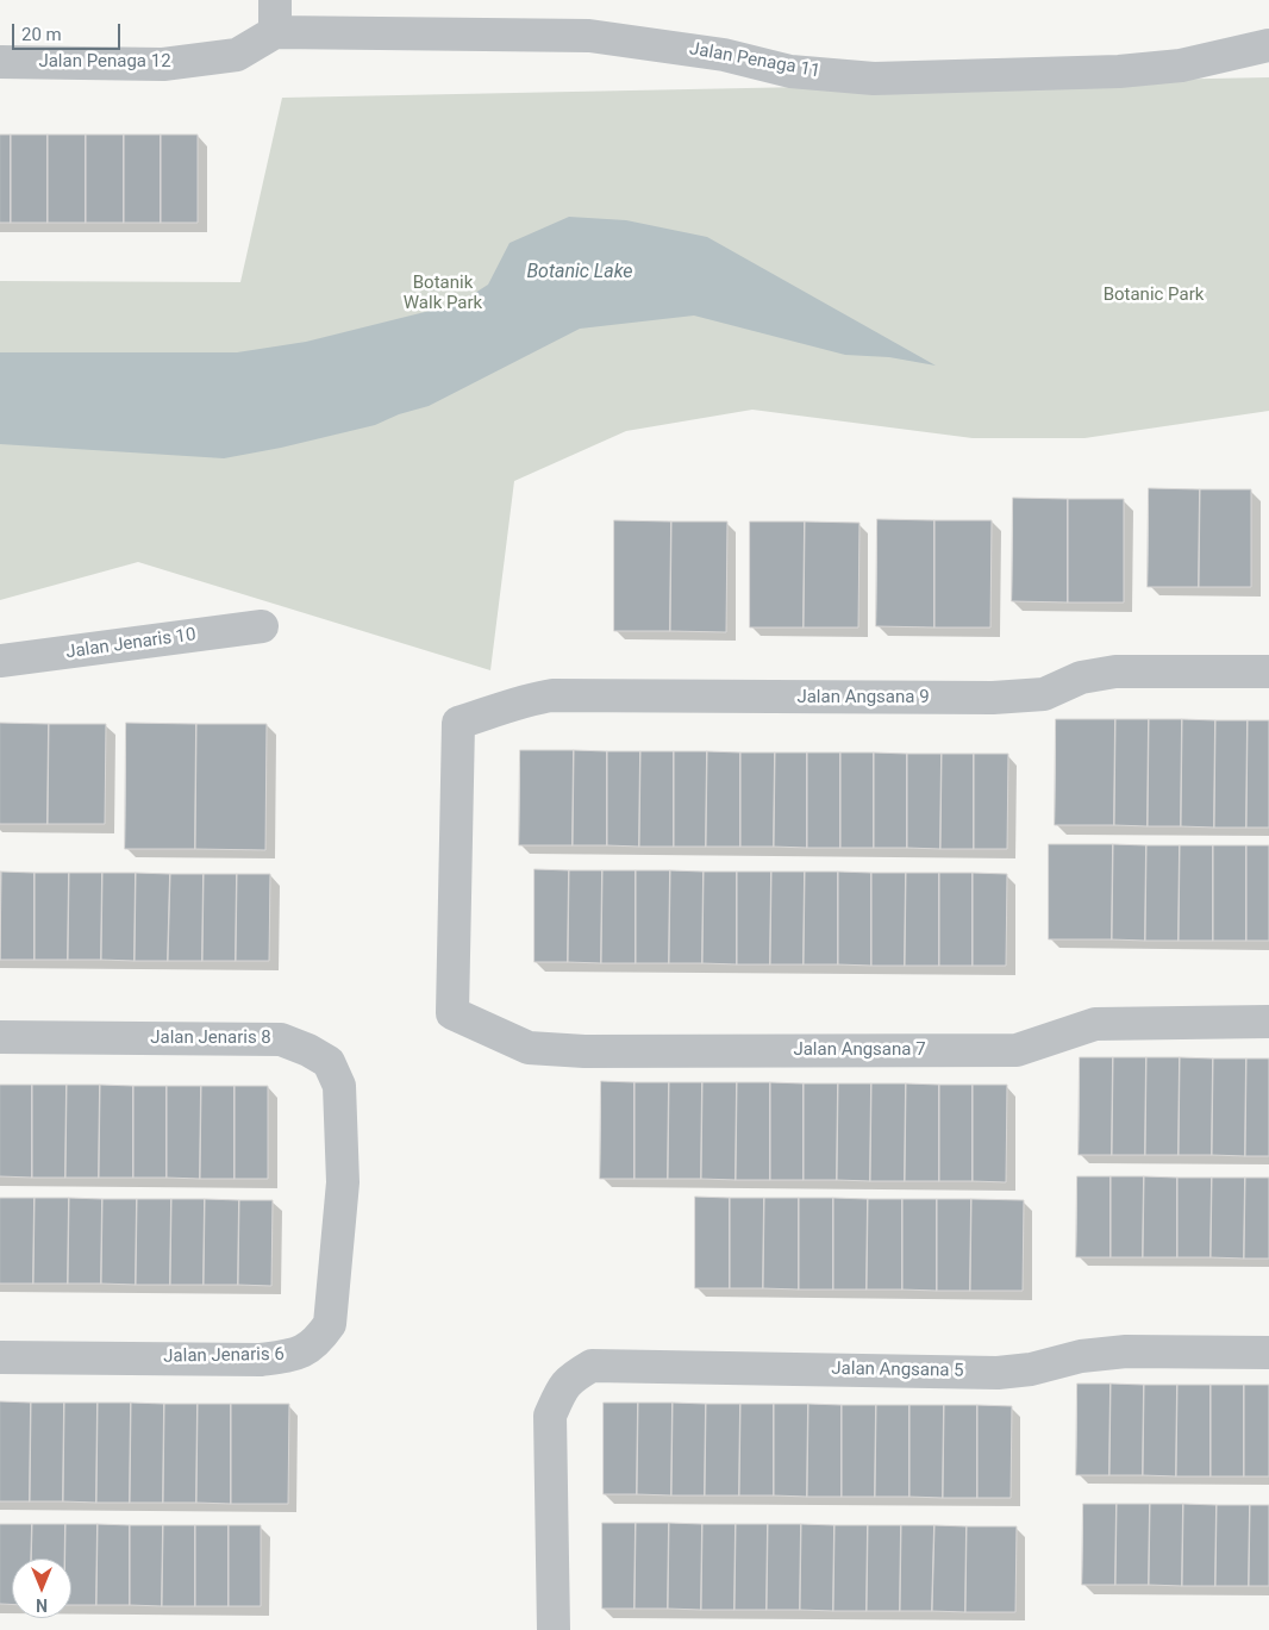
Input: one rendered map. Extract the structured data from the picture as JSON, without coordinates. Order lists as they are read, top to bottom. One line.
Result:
{"streets":{"street":["Jalan Penaga 11","Jalan Penaga 12","Jalan Jenaris 10","Jalan Angsana 9","Jalan Jenaris 8","Jalan Angsana 7","Jalan Jenaris 6","Jalan Angsana 5"]},"crossings":[["Jalan Penaga 11","Jalan Penaga 12"],["Jalan Angsana 9","Jalan Angsana 7"],["Jalan Jenaris 8","Jalan Jenaris 6"]],"water":["Botanic Lake"],"parks":["Botanik Walk Park","Botanic Park"],"scale_bar":"20 m","north":"bottom"}
